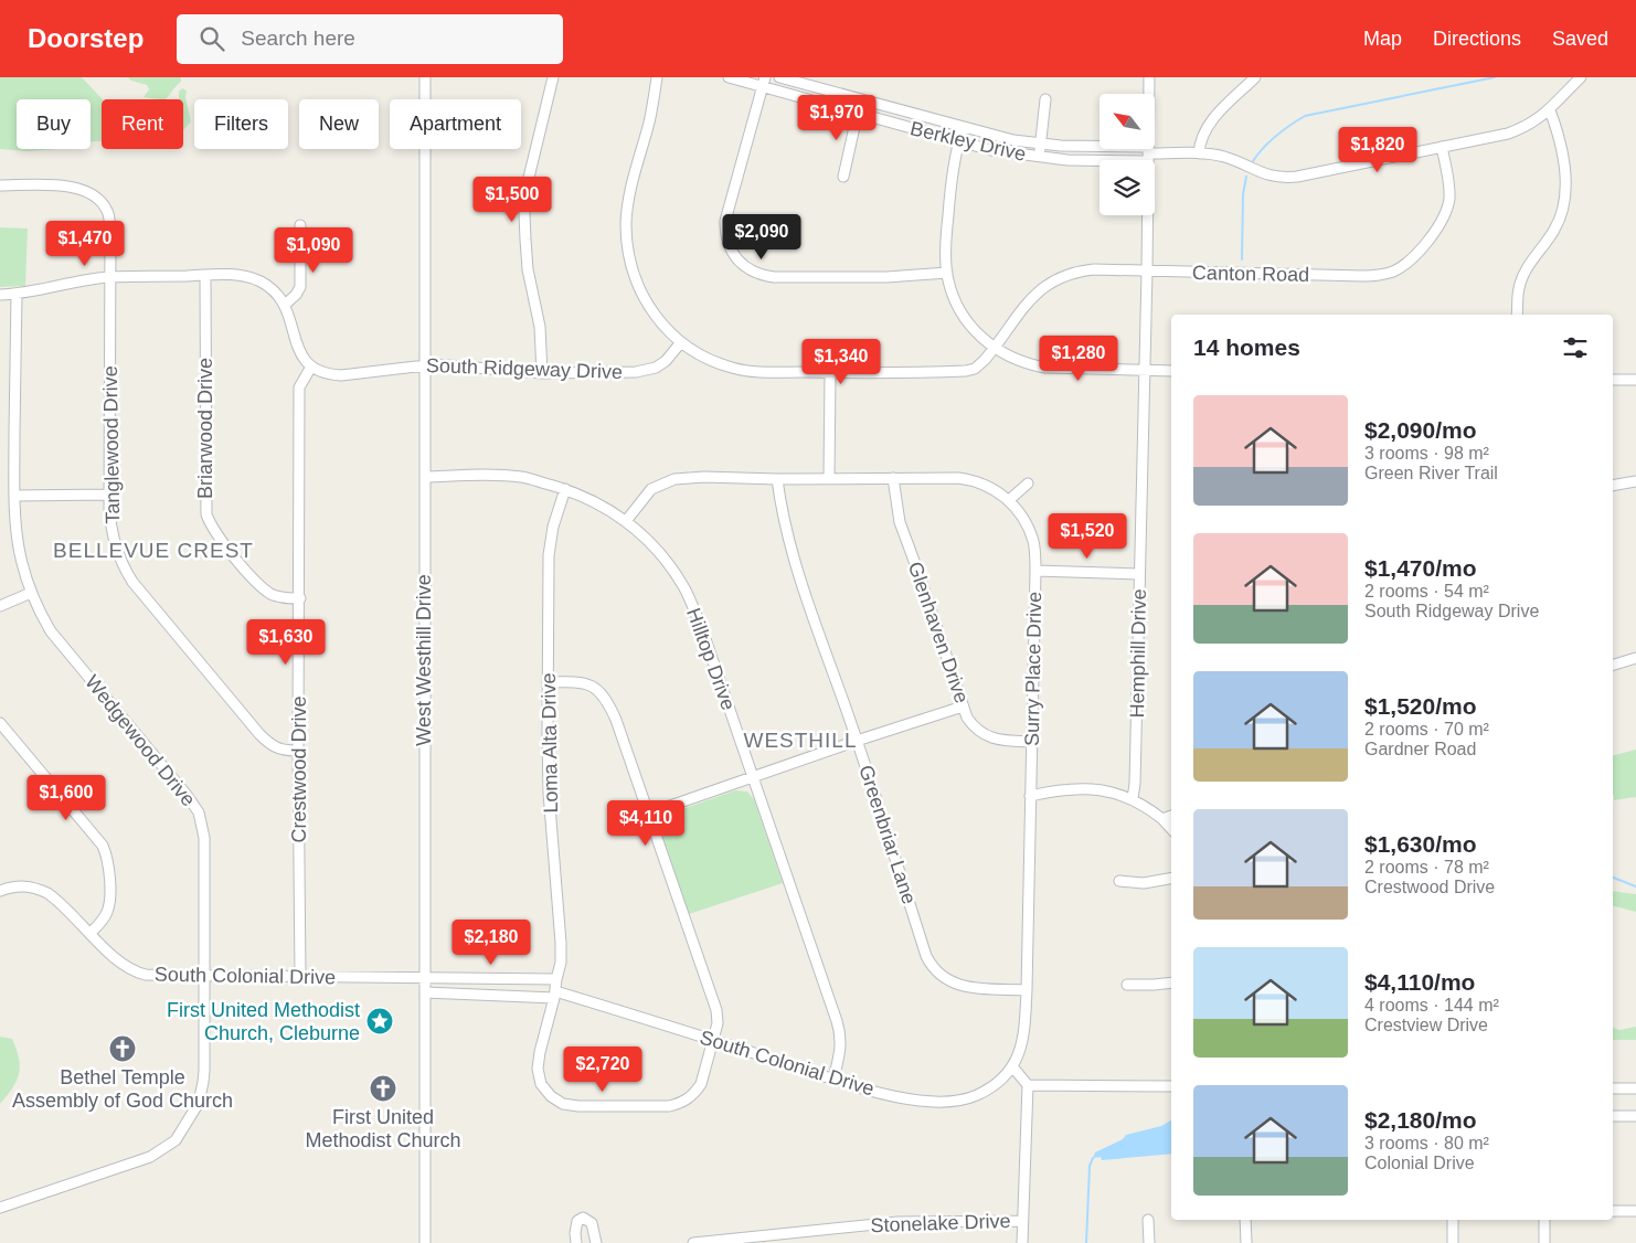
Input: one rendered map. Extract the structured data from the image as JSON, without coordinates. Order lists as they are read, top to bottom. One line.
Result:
{"streets":{"street":["Berkley Drive","Canton Road","South Ridgeway Drive","Briarwood Drive","Tanglewood Drive","Glenhaven Drive","Hemphill Drive","Hilltop Drive","West Westhill Drive","Surry Place Drive","Wedgewood Drive","Loma Alta Drive","Crestwood Drive","Greenbriar Lane","South Colonial Drive","Stonelake Drive"]},"crossings":[["Berkley Drive","Canton Road"],["Berkley Drive","Hemphill Drive"],["Canton Road","Hemphill Drive"],["South Ridgeway Drive","West Westhill Drive"],["South Ridgeway Drive","Crestwood Drive"],["Briarwood Drive","Crestwood Drive"],["Tanglewood Drive","Crestwood Drive"],["Glenhaven Drive","Surry Place Drive"],["Hilltop Drive","West Westhill Drive"],["Hilltop Drive","Surry Place Drive"],["Hilltop Drive","Loma Alta Drive"],["Hilltop Drive","South Colonial Drive"],["West Westhill Drive","South Colonial Drive"],["Surry Place Drive","Greenbriar Lane"],["Surry Place Drive","South Colonial Drive"],["Wedgewood Drive","South Colonial Drive"],["Loma Alta Drive","South Colonial Drive"],["Crestwood Drive","South Colonial Drive"]],"districts":["BELLEVUE CREST","WESTHILL"],"places":{"place":["First United Methodist Church, Cleburne"],"church":["Bethel Temple Assembly of God Church","First United Methodist Church"]},"north":"top left","page":{"header":"Doorstep","search":"Search here","nav":["Map","Directions","Saved"],"price":["$1,970","$1,820","$1,500","$2,090","$1,470","$1,090","$1,280","$1,340","$1,520","$1,630","$1,600","$4,110","$2,180","$2,720"],"chip":["Buy","Rent","Filters","New","Apartment"],"heading":"14 homes","list":[{"name":"$2,090/mo","note":"3 rooms · 98 m² · Green River Trail"},{"name":"$1,470/mo","note":"2 rooms · 54 m² · South Ridgeway Drive"},{"name":"$1,520/mo","note":"2 rooms · 70 m² · Gardner Road"},{"name":"$1,630/mo","note":"2 rooms · 78 m² · Crestwood Drive"},{"name":"$4,110/mo","note":"4 rooms · 144 m² · Crestview Drive"},{"name":"$2,180/mo","note":"3 rooms · 80 m² · Colonial Drive"}]}}
